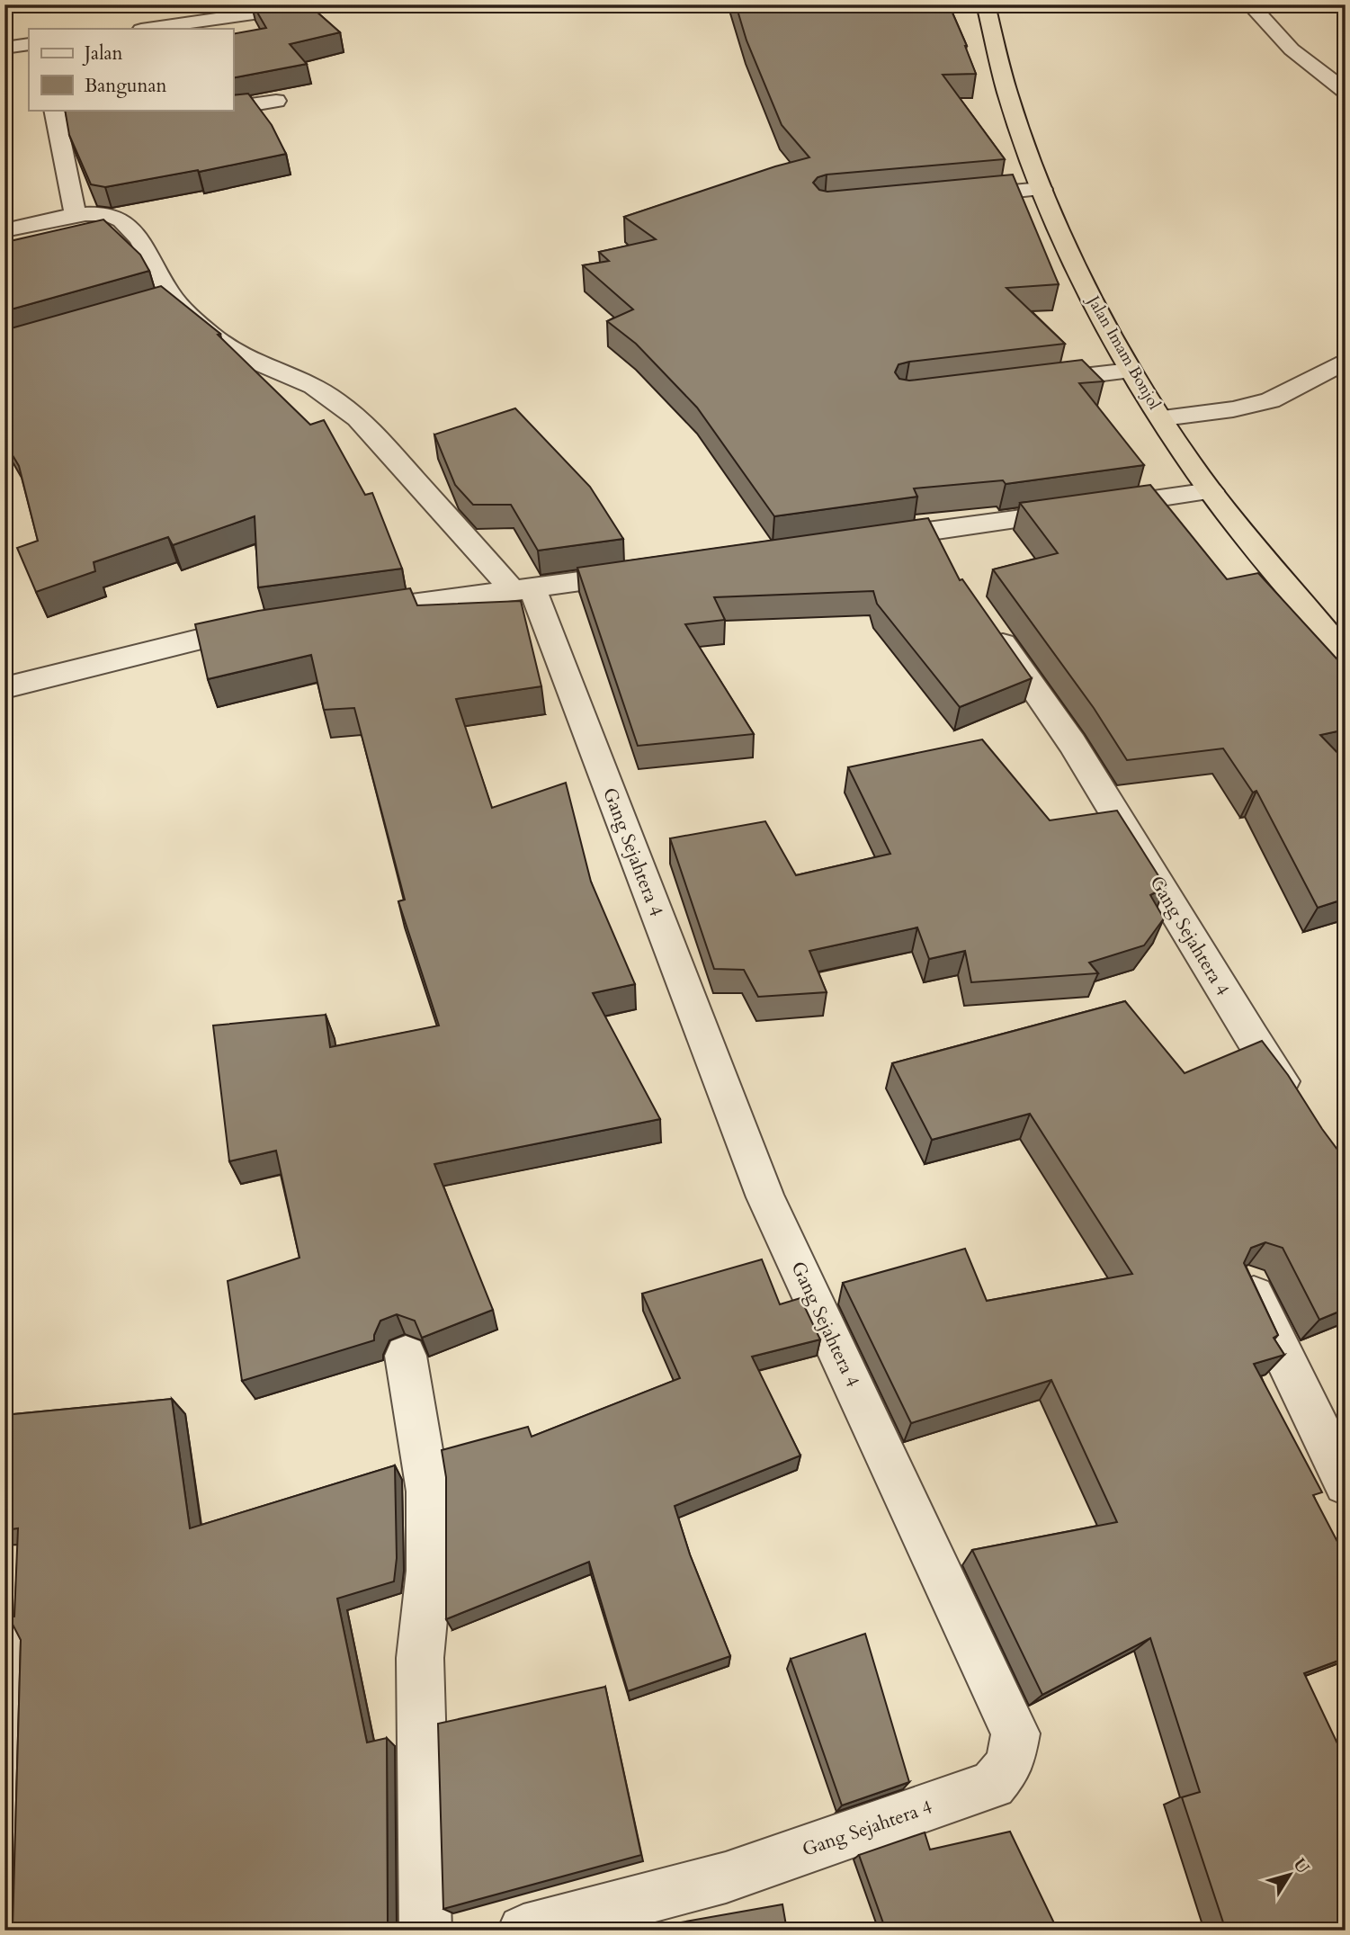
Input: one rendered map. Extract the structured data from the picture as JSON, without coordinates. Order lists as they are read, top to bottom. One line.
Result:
{"streets":{"highway":["Jalan Imam Bonjol"],"street":["Gang Sejahtera 4"]},"legend":["Jalan","Bangunan"],"north":"top right"}
